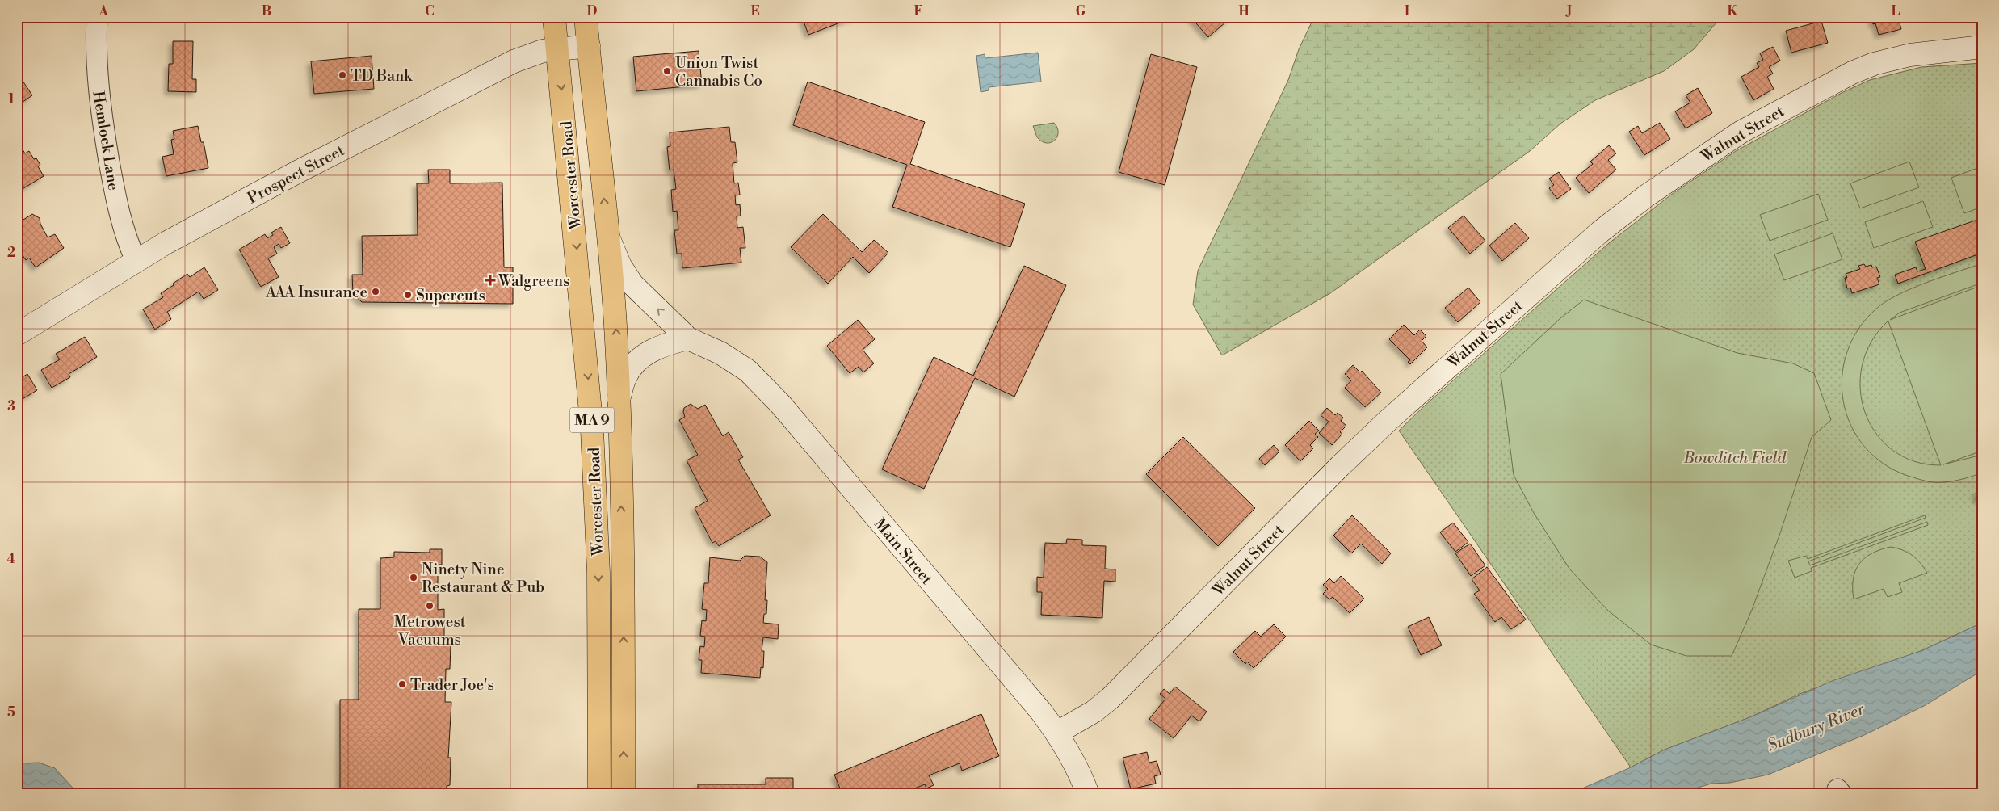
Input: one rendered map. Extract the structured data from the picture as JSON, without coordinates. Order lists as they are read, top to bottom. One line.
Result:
{"streets":{"highway":["Worcester Road","MA 9"],"street":["Walnut Street","Hemlock Lane","Prospect Street","Main Street"]},"crossings":[["Walnut Street","Main Street"],["Hemlock Lane","Prospect Street"],["Prospect Street","Worcester Road"],["Worcester Road","Main Street"]],"water":["Sudbury River"],"parks":["Bowditch Field"],"places":{"other":["Union Twist Cannabis Co","TD Bank","AAA Insurance","Supercuts","Ninety Nine Restaurant & Pub","Metrowest Vacuums","Trader Joe's"],"health":["Walgreens"]},"grid":{"columns":["A","B","C","D","E","F","G","H","I","J","K","L"],"rows":["1","2","3","4","5"]}}
